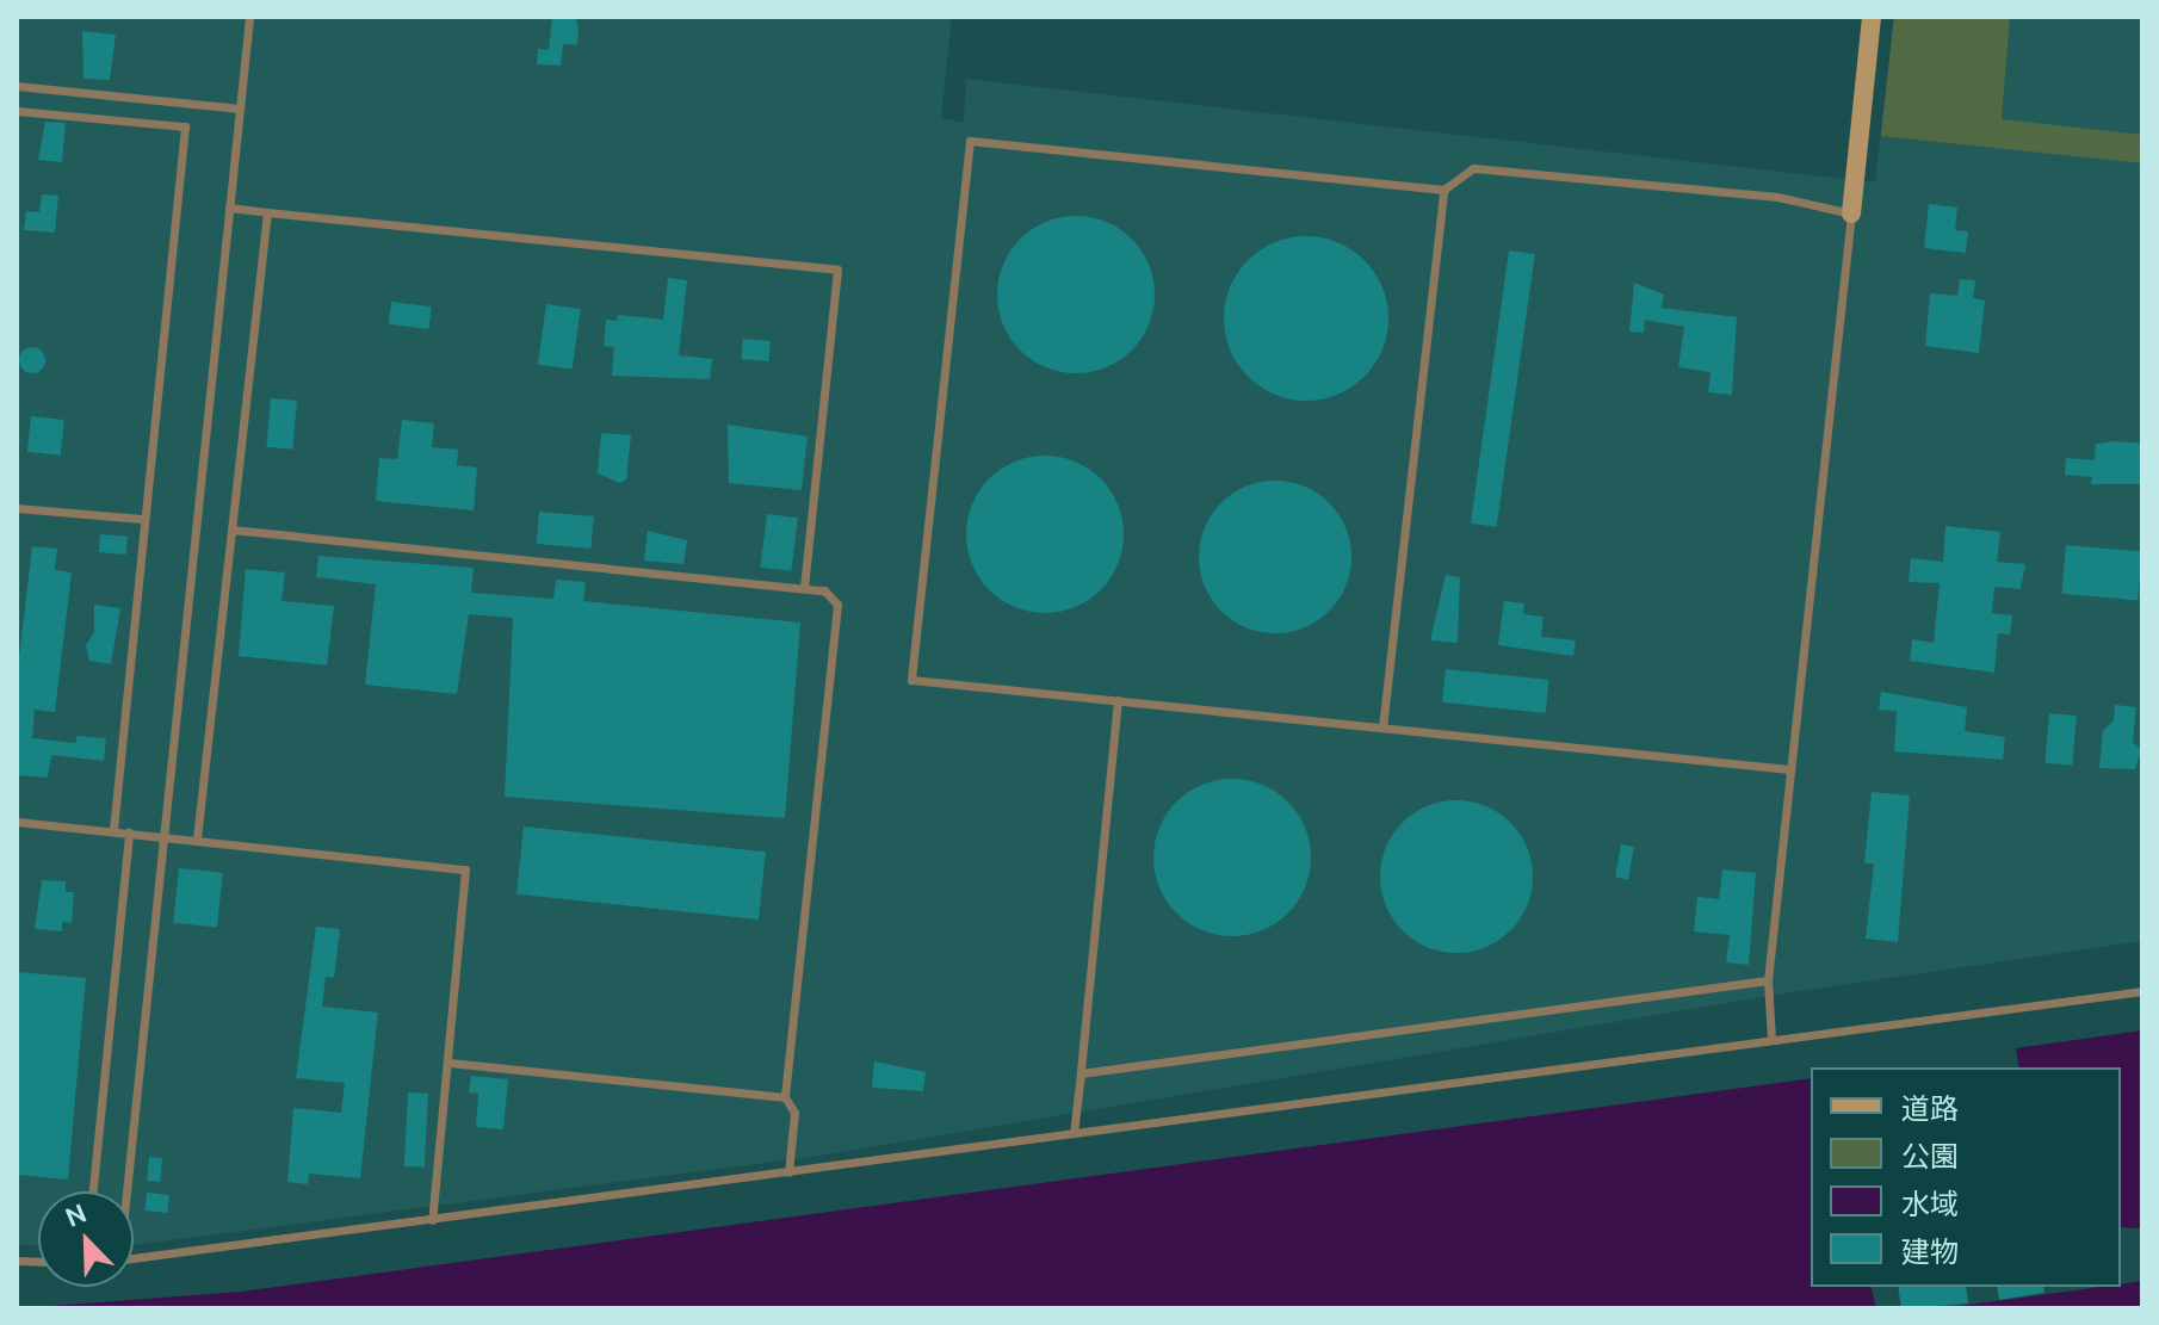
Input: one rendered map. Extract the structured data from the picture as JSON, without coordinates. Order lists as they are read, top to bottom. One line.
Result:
{"legend":["道路","公園","水域","建物"],"north":"top left"}
